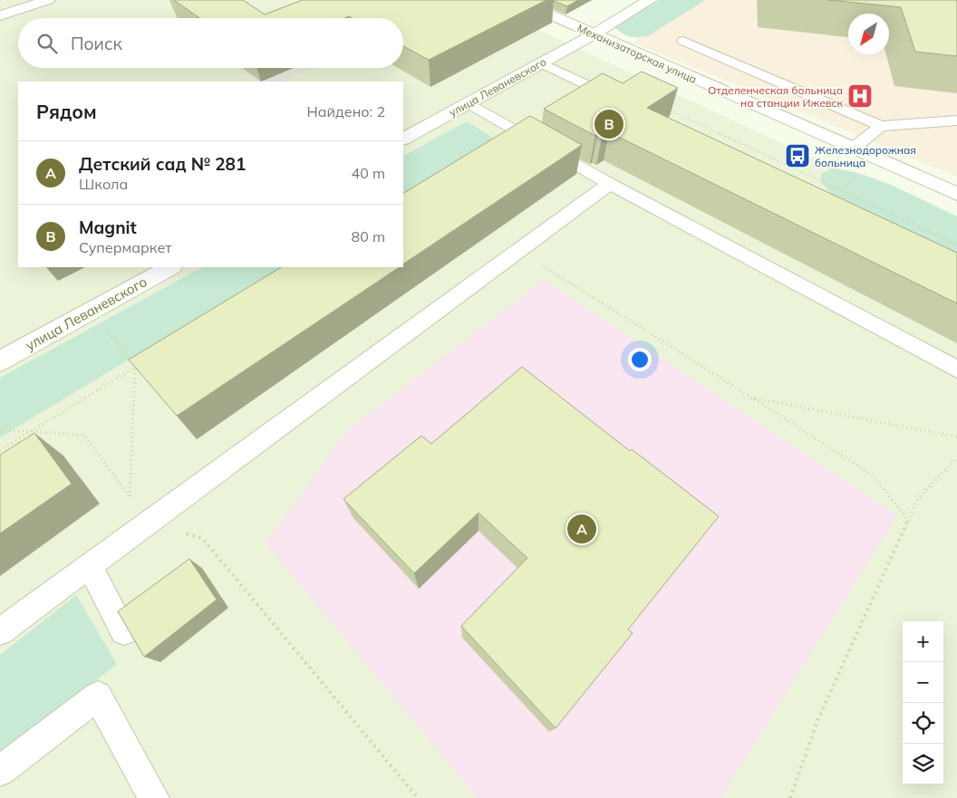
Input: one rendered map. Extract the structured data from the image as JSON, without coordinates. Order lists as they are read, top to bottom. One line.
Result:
{"streets":{"street":["Механизаторская улица","улица Леваневского"]},"crossings":[["Механизаторская улица","улица Леваневского"]],"places":{"hospital":["Отделенческая больница на станции Ижевск"],"bus stop":["Железнодорожная больница"]},"north":"bottom left","page":{"search":"Поиск","heading":["Рядом","Найдено: 2"],"pins":["B","A"],"list":[{"mark":"A","name":"Детский сад № 281","note":"Школа","value":"40 m"},{"mark":"B","name":"Magnit","note":"Супермаркет","value":"80 m"}],"map_buttons":["+","−"]}}
